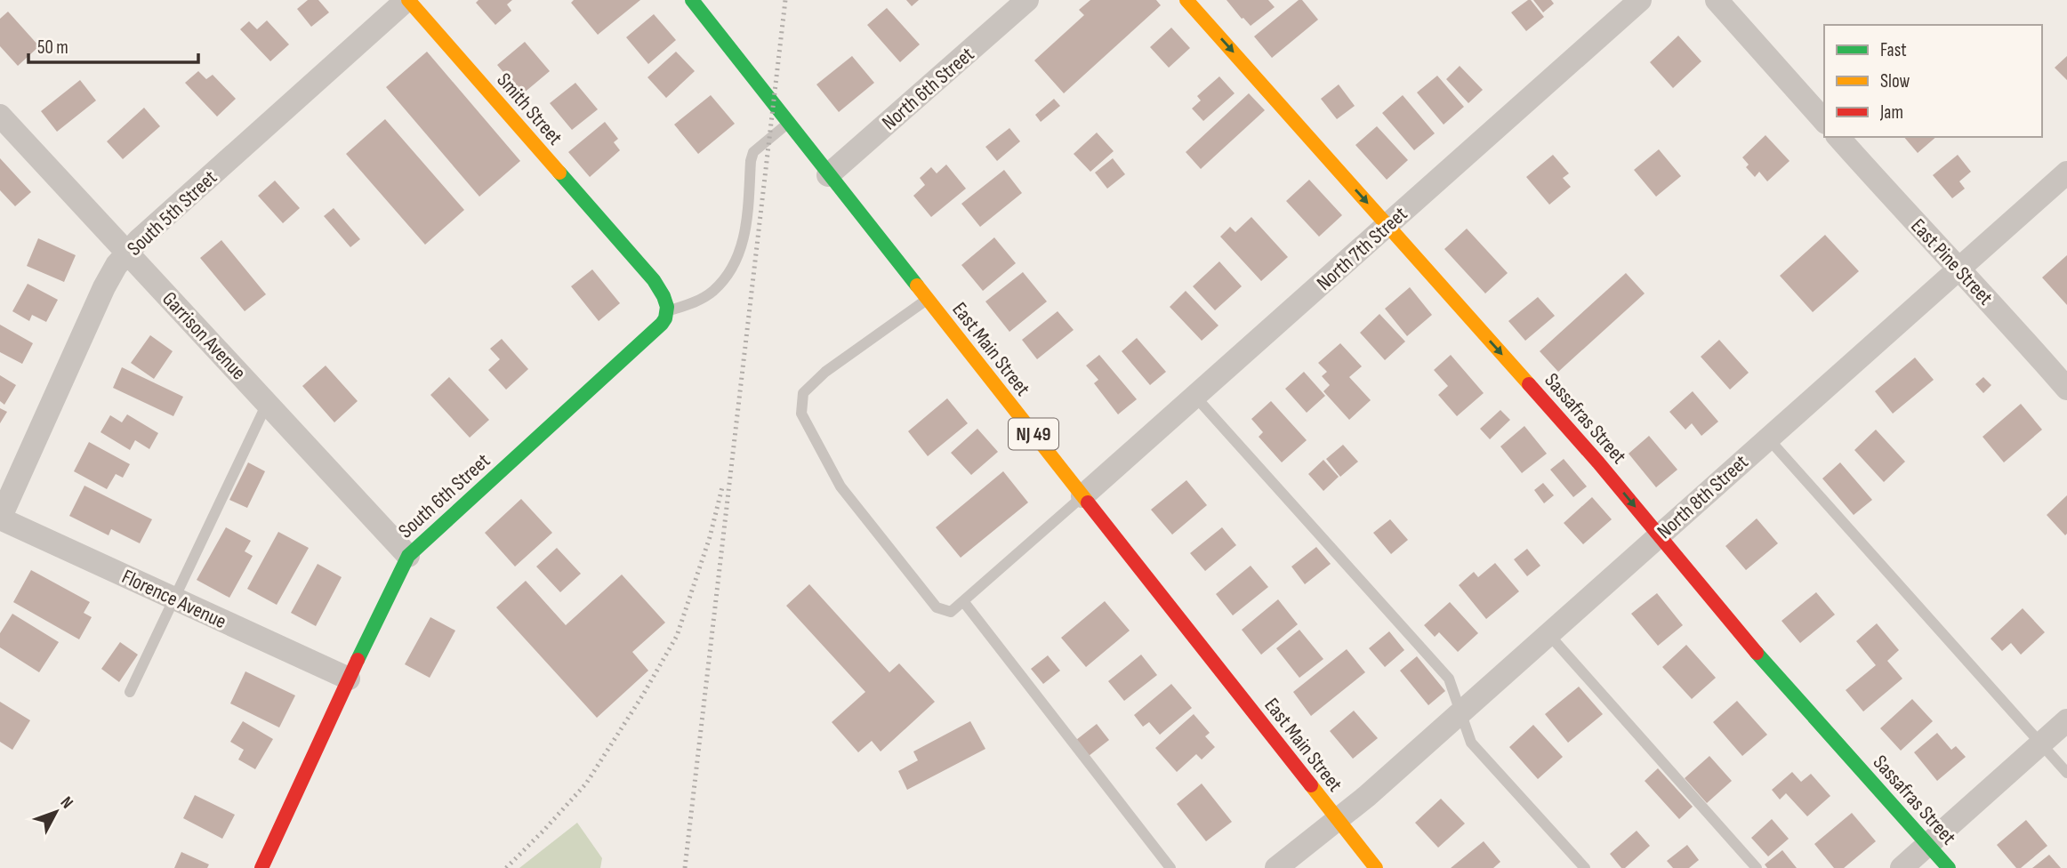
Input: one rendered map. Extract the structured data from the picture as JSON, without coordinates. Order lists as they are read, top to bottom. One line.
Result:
{"streets":{"main road":["Smith Street","East Main Street","Sassafras Street","NJ 49","South 6th Street"],"street":["North 6th Street","South 5th Street","North 7th Street","East Pine Street","Garrison Avenue","North 8th Street","Florence Avenue"]},"crossings":[["North 6th Street","East Main Street"],["Smith Street","South 5th Street"],["Smith Street","South 6th Street"],["South 5th Street","Garrison Avenue"],["South 5th Street","Florence Avenue"],["North 7th Street","East Main Street"],["North 7th Street","Sassafras Street"],["East Pine Street","North 8th Street"],["Garrison Avenue","South 6th Street"],["East Main Street","North 8th Street"],["Sassafras Street","North 8th Street"],["South 6th Street","Florence Avenue"]],"one_way":["Sassafras Street"],"legend":["Fast","Slow","Jam"],"scale_bar":"50 m","north":"top right"}
